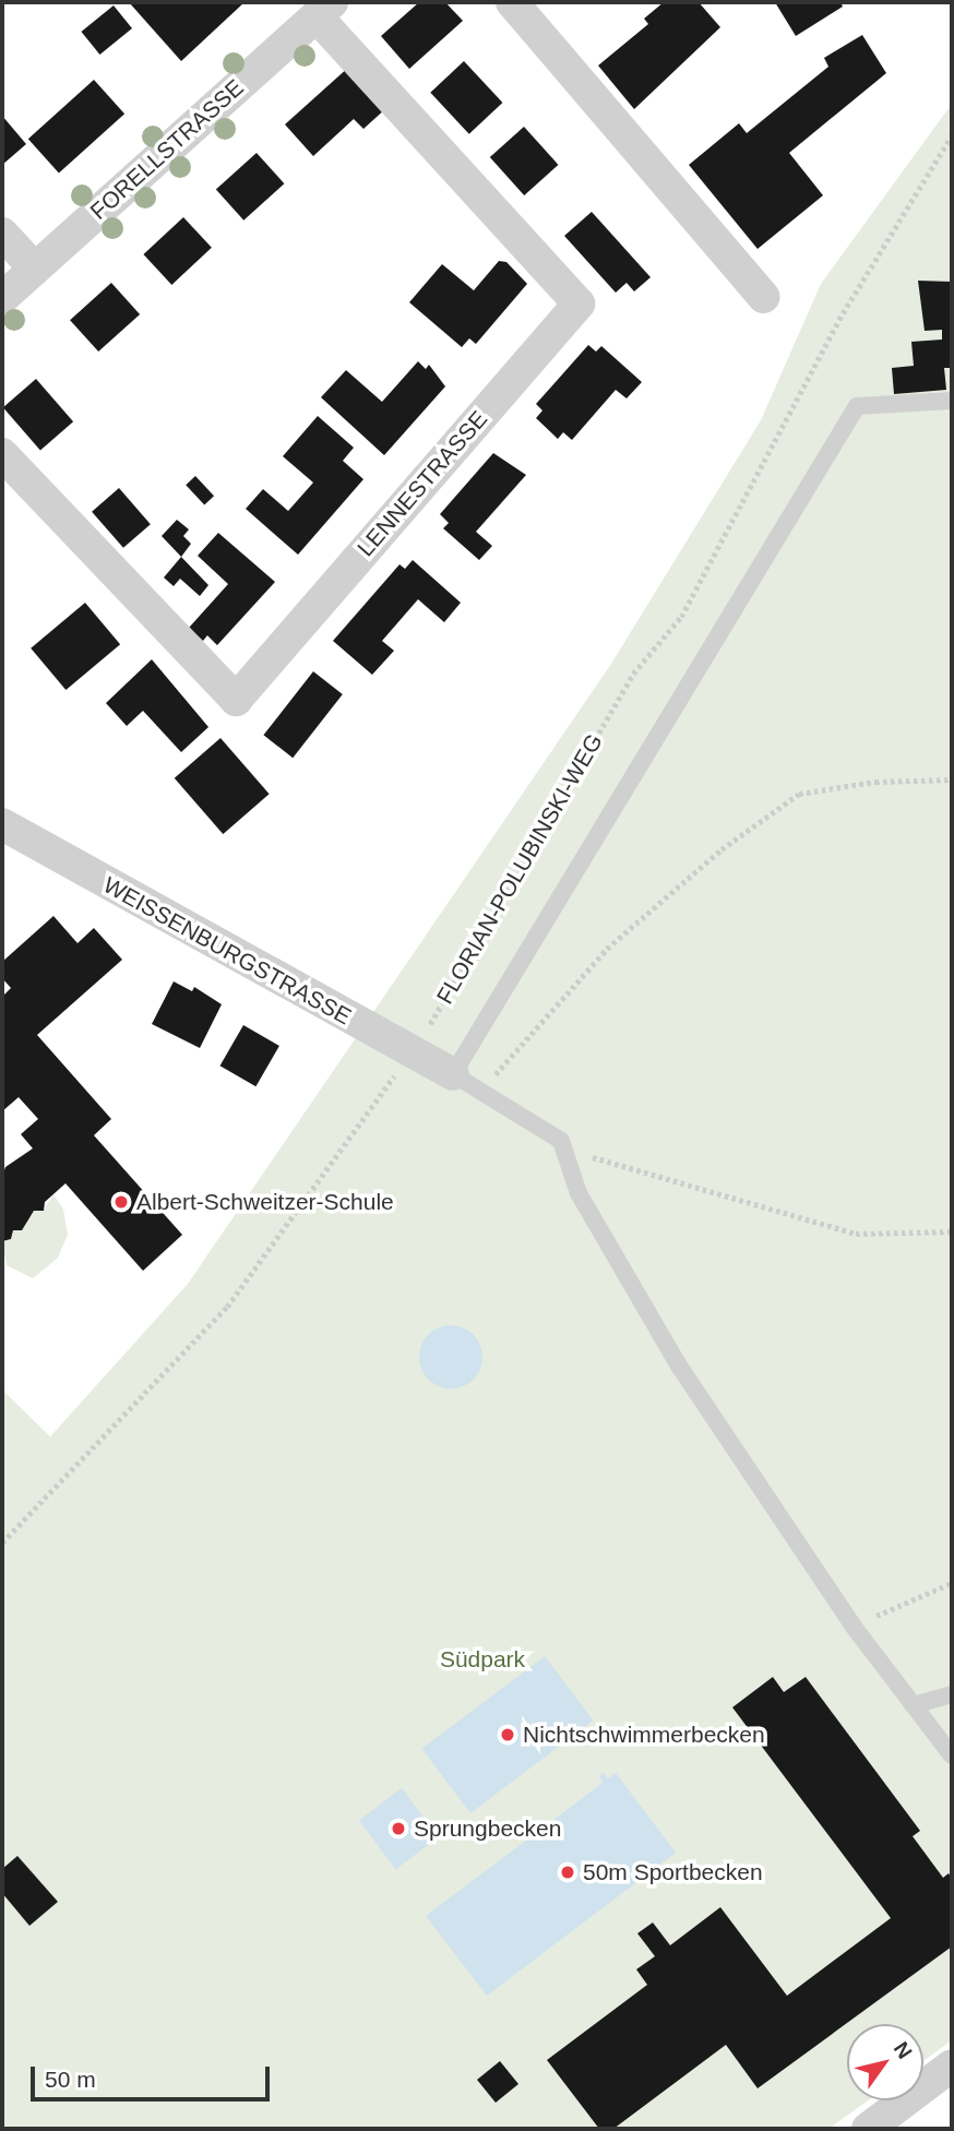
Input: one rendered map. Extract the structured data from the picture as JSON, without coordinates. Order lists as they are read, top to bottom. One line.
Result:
{"streets":{"street":["FORELLSTRASSE","LENNESTRASSE","WEISSENBURGSTRASSE"],"path":["FLORIAN-POLUBINSKI-WEG"]},"crossings":[["FORELLSTRASSE","LENNESTRASSE"],["FLORIAN-POLUBINSKI-WEG","WEISSENBURGSTRASSE"]],"parks":["Südpark"],"places":["Albert-Schweitzer-Schule","Nichtschwimmerbecken","Sprungbecken","50m Sportbecken"],"scale_bar":"50 m","north":"top right"}
